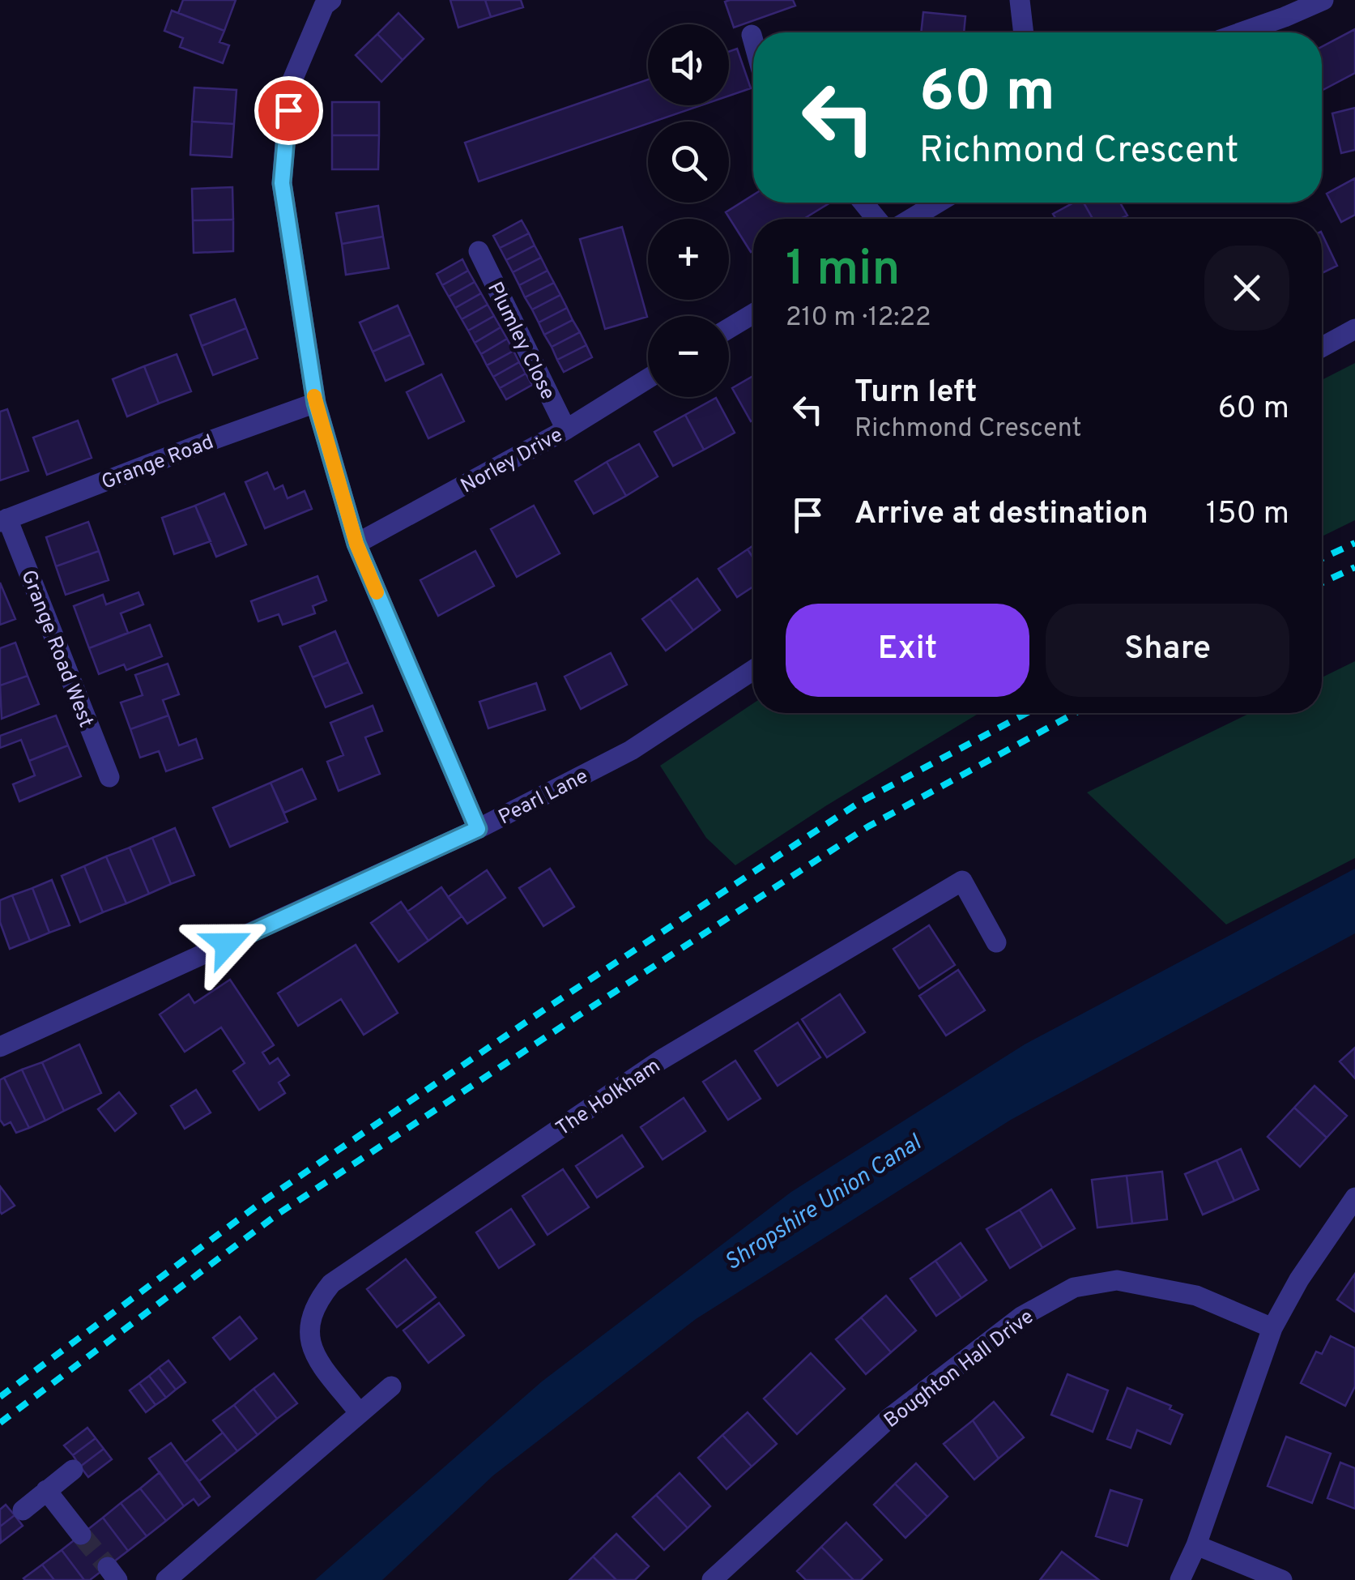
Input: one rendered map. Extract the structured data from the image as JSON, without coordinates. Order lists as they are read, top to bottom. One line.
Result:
{"streets":{"street":["Plumley Close","Norley Drive","Grange Road","Grange Road West","Pearl Lane","The Holkham","Boughton Hall Drive"]},"crossings":[["Plumley Close","Norley Drive"],["Grange Road","Grange Road West"]],"water":["Shropshire Union Canal"],"page":{"map_buttons":["+","−"],"turn":["60 m","Richmond Crescent"],"heading":["1 min","210 m · 12:22"],"list":[{"name":"Turn left","note":"Richmond Crescent","value":"60 m"},{"name":"Arrive at destination","value":"150 m"}],"buttons":["Exit","Share"]}}
